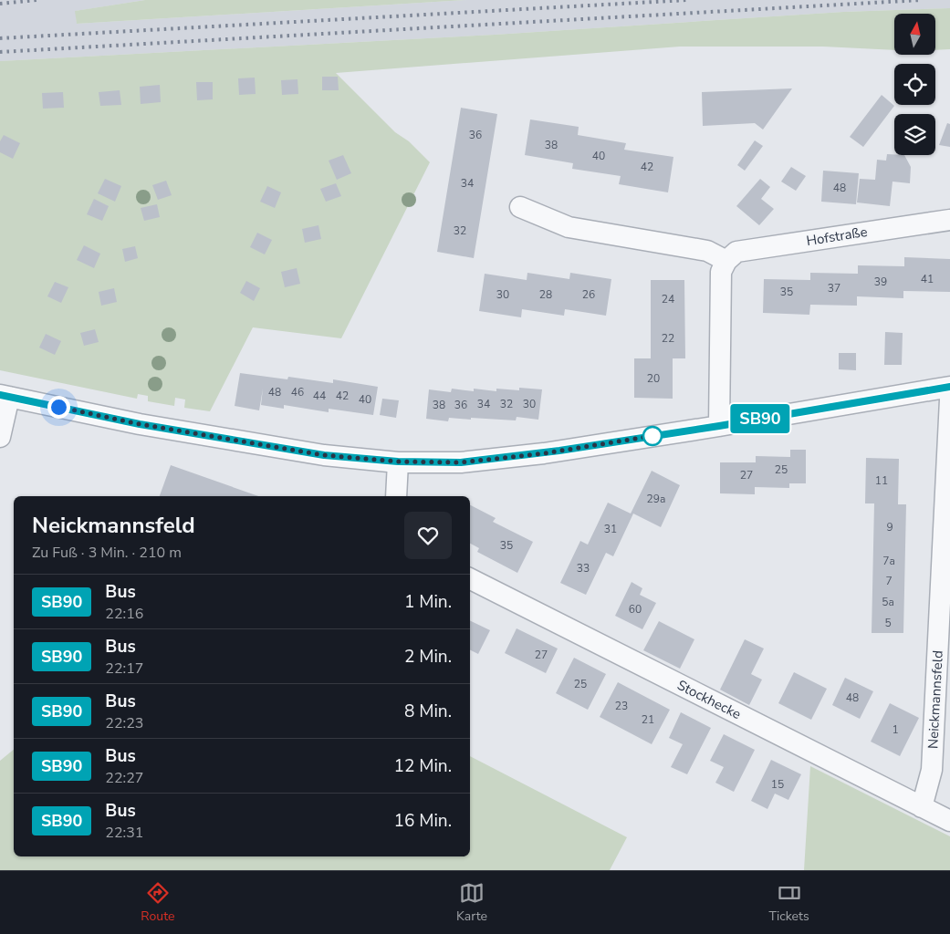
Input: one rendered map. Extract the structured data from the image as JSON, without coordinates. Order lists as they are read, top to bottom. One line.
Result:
{"streets":{"street":["Hofstraße","Stockhecke","Neickmannsfeld"]},"crossings":[["Stockhecke","Neickmannsfeld"]],"lines":["bus line SB90"],"house_numbers":["36","38","40","42","34","48","32","41","39","37","35","30","28","26","24","22","20","48","46","44","42","40","34","32","30","38","36","25","27","11","29a","9","31","35","7a","33","7","5a","60","5","27","25","48","23","21","1","15"],"north":"top","page":{"on_map":"SB90","heading":["Neickmannsfeld","Zu Fuß · 3 Min. · 210 m"],"list":[{"mark":"SB90","name":"Bus","note":"22:16","value":"1 Min."},{"mark":"SB90","name":"Bus","note":"22:17","value":"2 Min."},{"mark":"SB90","name":"Bus","note":"22:23","value":"8 Min."},{"mark":"SB90","name":"Bus","note":"22:27","value":"12 Min."},{"mark":"SB90","name":"Bus","note":"22:31","value":"16 Min."}],"tabs":["Route","Karte","Tickets"]}}
